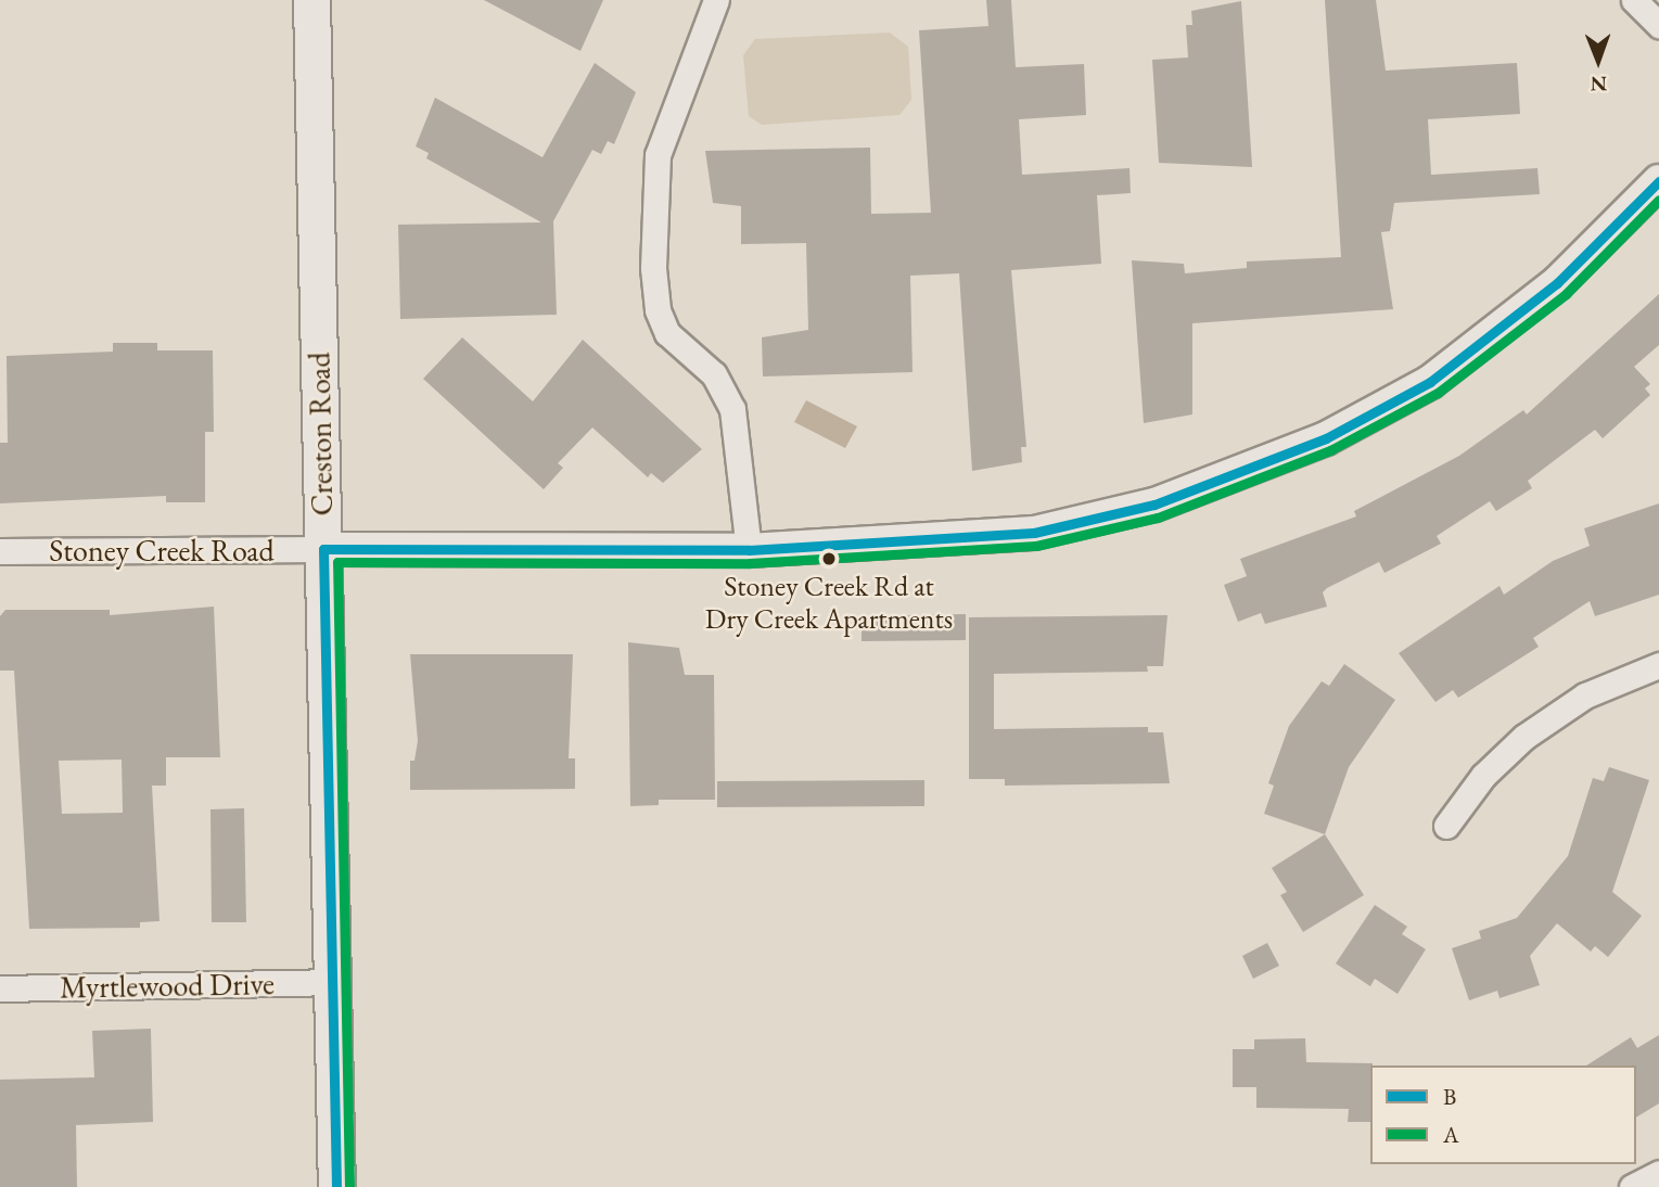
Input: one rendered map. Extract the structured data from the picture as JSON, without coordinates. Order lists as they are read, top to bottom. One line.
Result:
{"streets":{"main road":["Creston Road"],"street":["Stoney Creek Road","Myrtlewood Drive"]},"crossings":[["Creston Road","Stoney Creek Road"],["Creston Road","Myrtlewood Drive"]],"places":["Stoney Creek Rd at Dry Creek Apartments"],"lines":["transit line B","transit line A"],"legend":["B","A"],"north":"bottom"}
